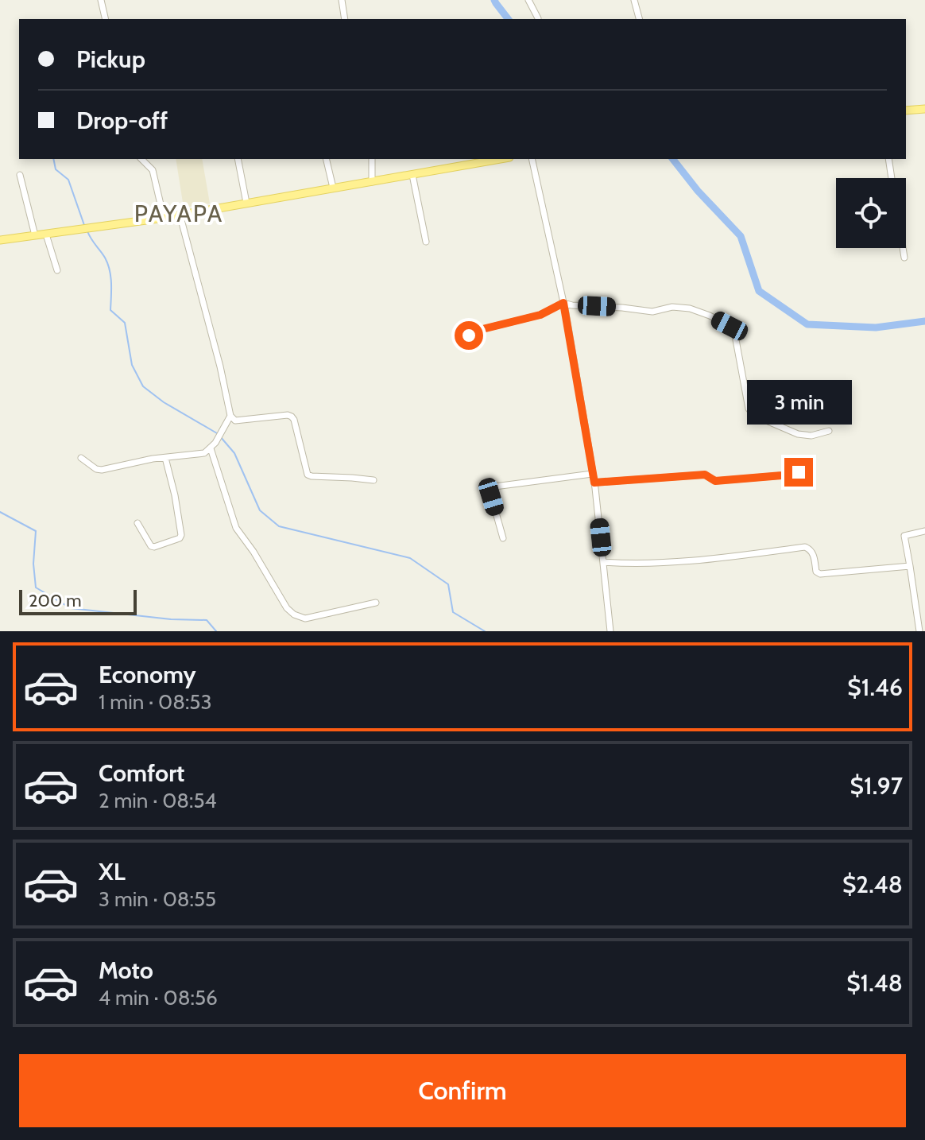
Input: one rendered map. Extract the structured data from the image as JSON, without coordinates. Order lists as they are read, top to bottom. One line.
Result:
{"districts":["PAYAPA"],"scale_bar":"200 m","page":{"banner":["Pickup","Drop-off"],"bubble":"3 min","scale":"200 m","list":[{"name":"Economy","note":"1 min · 08:53","value":"$1.46"},{"name":"Comfort","note":"2 min · 08:54","value":"$1.97"},{"name":"XL","note":"3 min · 08:55","value":"$2.48"},{"name":"Moto","note":"4 min · 08:56","value":"$1.48"}],"buttons":"Confirm"}}
